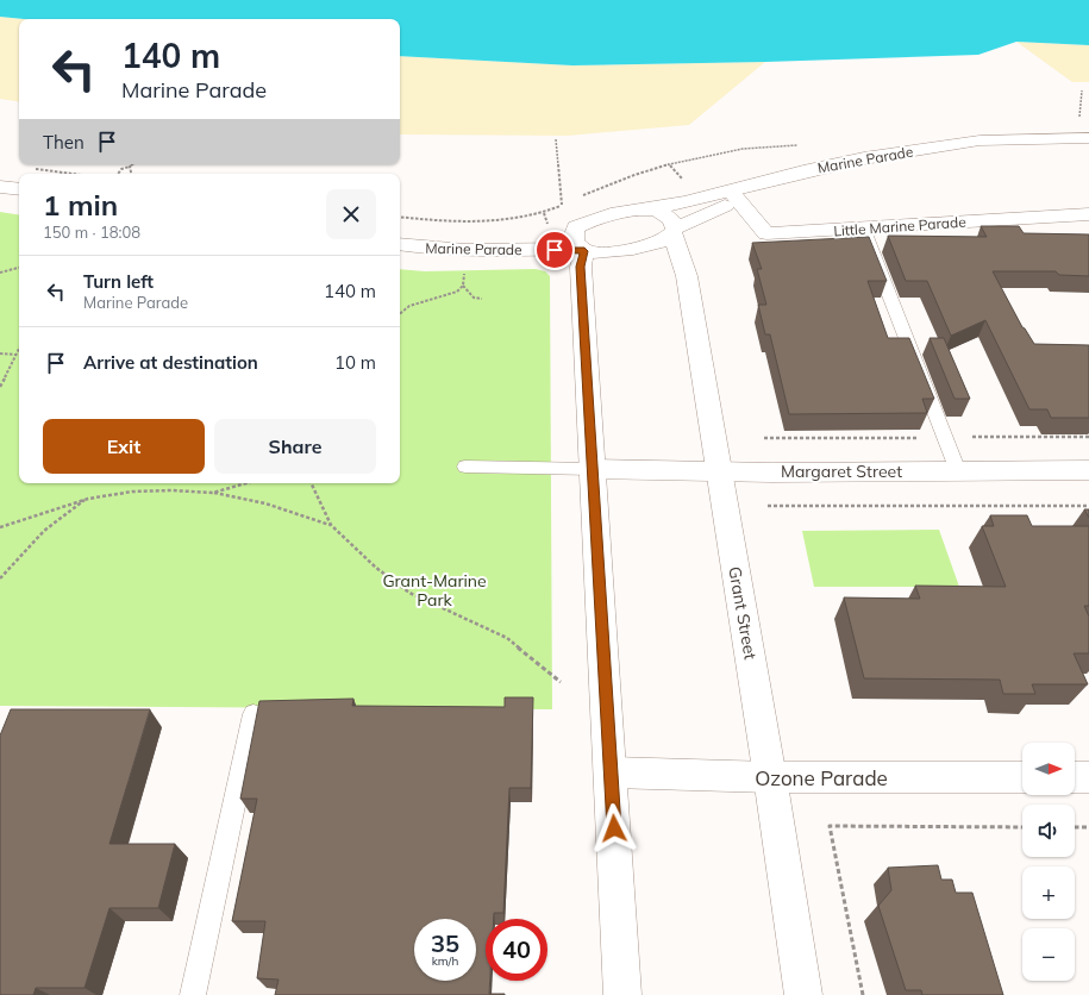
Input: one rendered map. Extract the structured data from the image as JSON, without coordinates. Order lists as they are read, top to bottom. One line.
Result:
{"streets":{"street":["Marine Parade","Little Marine Parade","Margaret Street","Grant Street","Ozone Parade"]},"crossings":[["Marine Parade","Little Marine Parade"],["Marine Parade","Grant Street"],["Margaret Street","Grant Street"],["Grant Street","Ozone Parade"]],"parks":["Grant-Marine Park"],"north":"right","page":{"turn":["140 m","Marine Parade"],"then":"Then","heading":["1 min","150 m · 18:08"],"list":[{"name":"Turn left","note":"Marine Parade","value":"140 m"},{"name":"Arrive at destination","value":"10 m"}],"buttons":["Exit","Share"],"map_buttons":["+","−"],"speed":"35 km/h","limit":"40"}}
